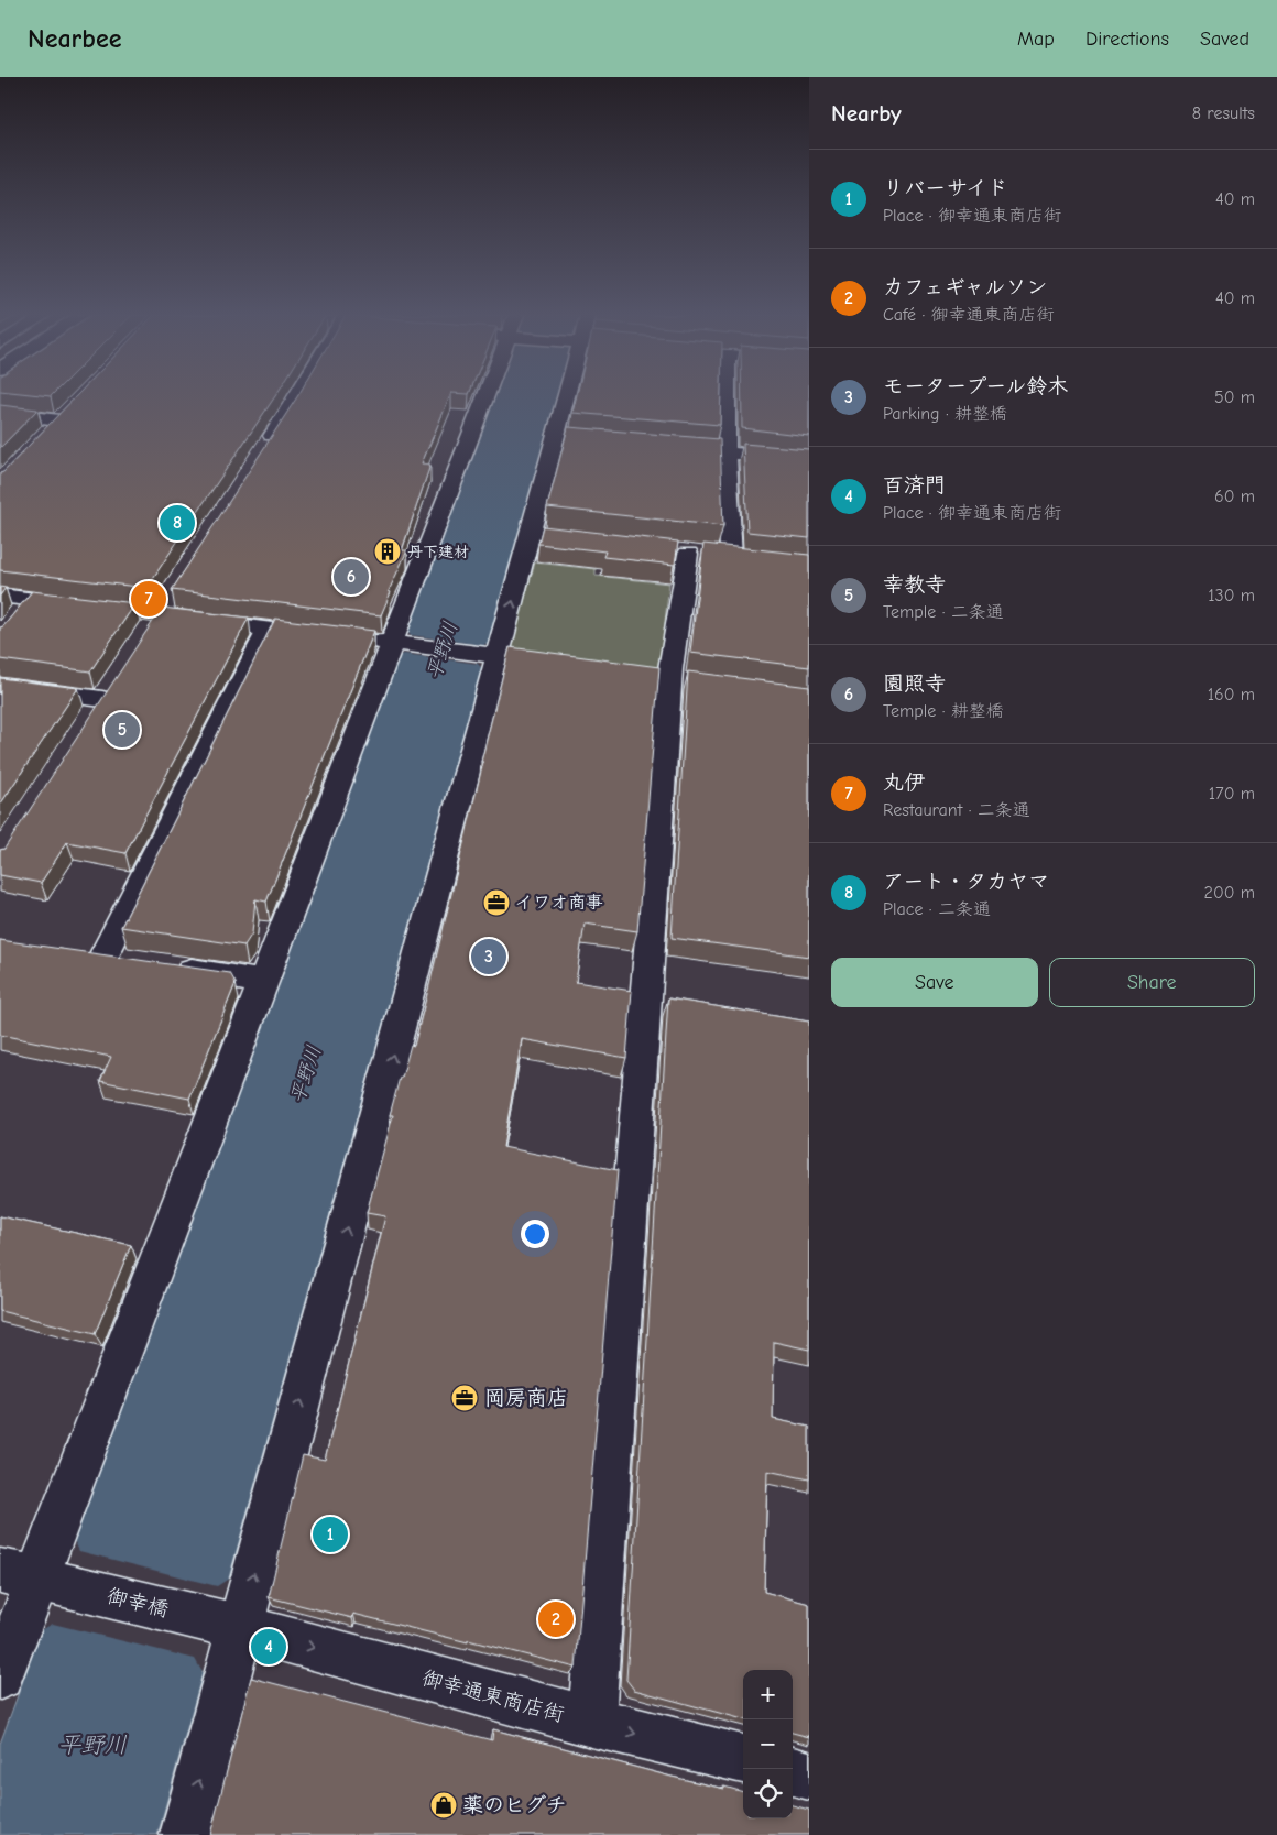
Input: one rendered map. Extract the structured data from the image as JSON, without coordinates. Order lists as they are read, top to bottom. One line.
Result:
{"streets":{"street":["御幸橋","御幸通東商店街"]},"crossings":[["御幸橋","御幸通東商店街"]],"one_way":["御幸通東商店街"],"water":["平野川"],"places":{"building":["丹下建材"],"office":["イワオ商事","岡房商店"],"shop":["薬のヒグチ"]},"page":{"header":"Nearbee","nav":["Map","Directions","Saved"],"heading":["Nearby","8 results"],"list":[{"mark":"1","name":"リバーサイド","note":"Place · 御幸通東商店街","value":"40 m"},{"mark":"2","name":"カフェギャルソン","note":"Café · 御幸通東商店街","value":"40 m"},{"mark":"3","name":"モータープール鈴木","note":"Parking · 耕整橋","value":"50 m"},{"mark":"4","name":"百済門","note":"Place · 御幸通東商店街","value":"60 m"},{"mark":"5","name":"幸教寺","note":"Temple · 二条通","value":"130 m"},{"mark":"6","name":"園照寺","note":"Temple · 耕整橋","value":"160 m"},{"mark":"7","name":"丸伊","note":"Restaurant · 二条通","value":"170 m"},{"mark":"8","name":"アート・タカヤマ","note":"Place · 二条通","value":"200 m"}],"pins":["8","6","7","5","3","1","2","4"],"buttons":["Save","Share"],"map_buttons":["+","−"]}}
